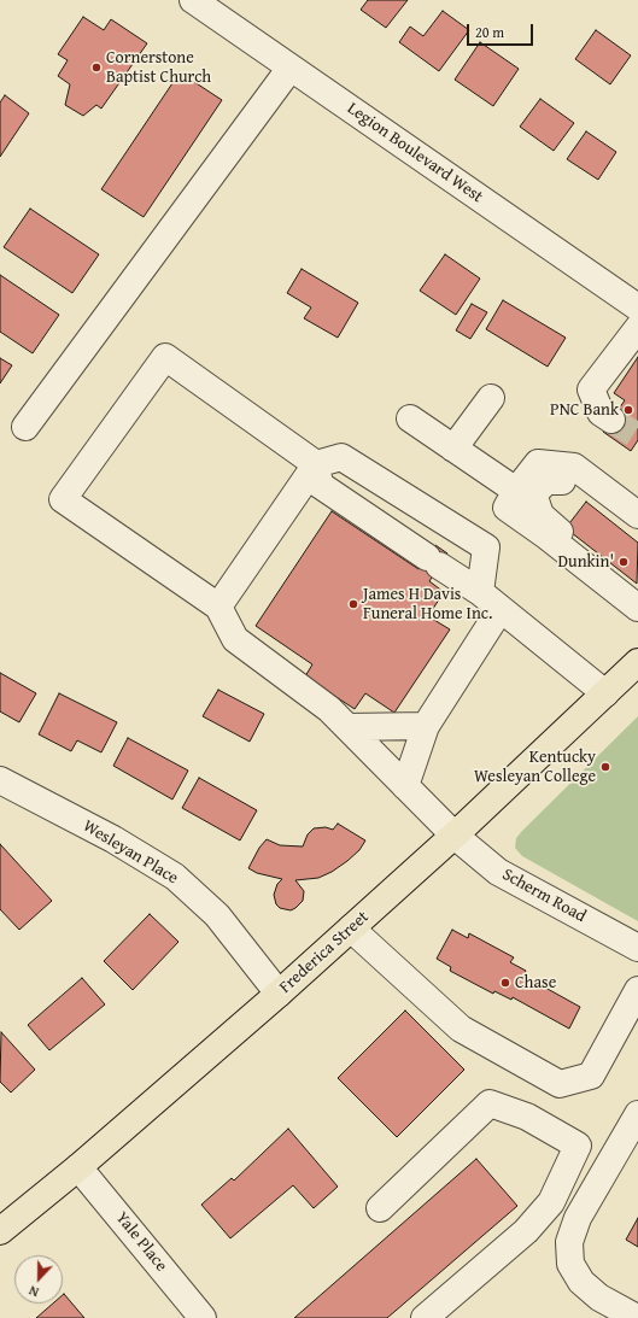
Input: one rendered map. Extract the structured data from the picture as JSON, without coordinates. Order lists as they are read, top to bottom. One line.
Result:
{"streets":{"main road":["Frederica Street"],"street":["Legion Boulevard West","Wesleyan Place","Scherm Road","Yale Place"]},"crossings":[["Wesleyan Place","Frederica Street"],["Scherm Road","Frederica Street"],["Frederica Street","Yale Place"]],"places":["Cornerstone Baptist Church","PNC Bank","Dunkin'","James H Davis Funeral Home Inc.","Kentucky Wesleyan College","Chase"],"scale_bar":"20 m","north":"bottom"}
